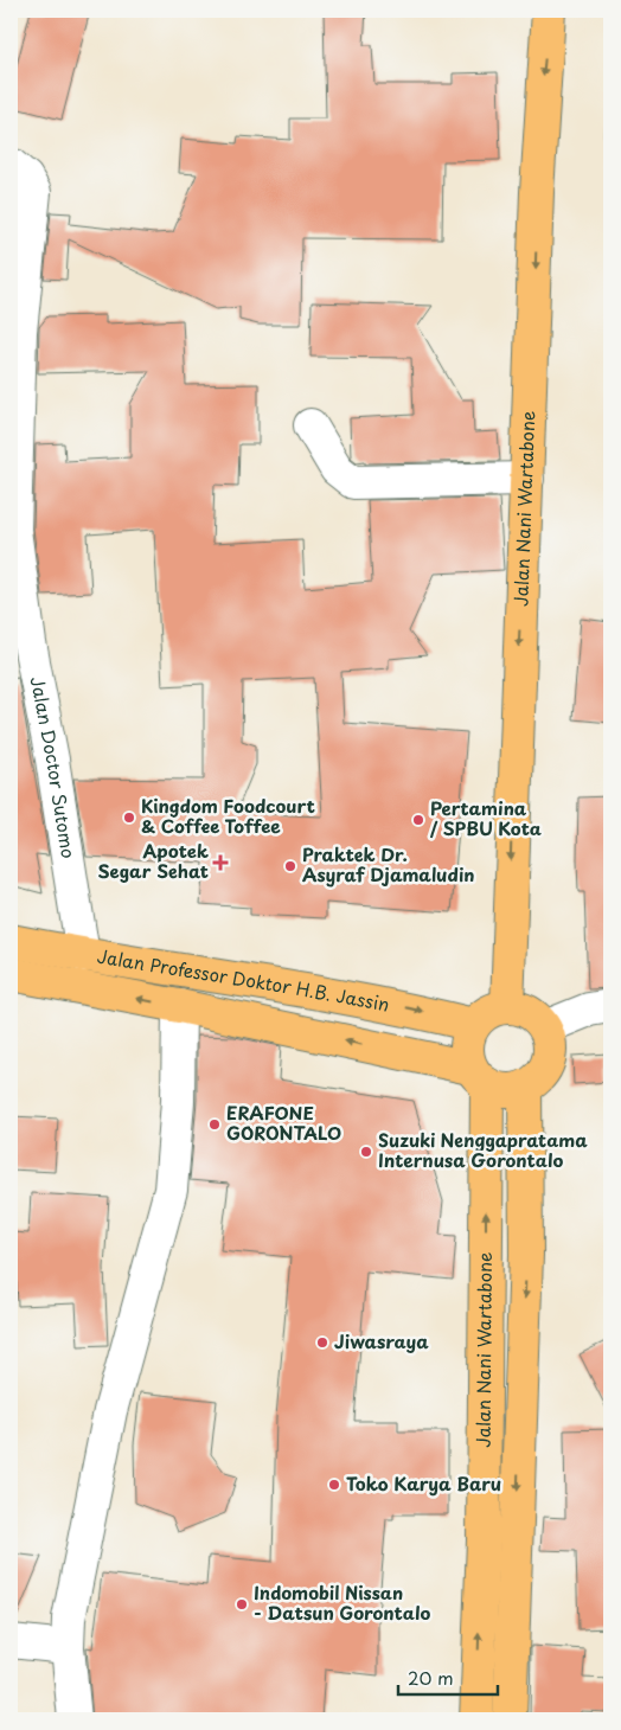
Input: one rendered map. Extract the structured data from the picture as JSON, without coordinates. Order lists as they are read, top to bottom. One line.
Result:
{"streets":{"main road":["Jalan Nani Wartabone","Jalan Professor Doktor H.B. Jassin"],"street":["Jalan Doctor Sutomo"]},"crossings":[["Jalan Nani Wartabone","Jalan Professor Doktor H.B. Jassin"],["Jalan Doctor Sutomo","Jalan Professor Doktor H.B. Jassin"]],"places":{"other":["Kingdom Foodcourt & Coffee Toffee","Pertamina / SPBU Kota","Praktek Dr. Asyraf Djamaludin","ERAFONE GORONTALO","Suzuki Nenggapratama Internusa Gorontalo","Jiwasraya","Toko Karya Baru","Indomobil Nissan - Datsun Gorontalo"],"health":["Apotek Segar Sehat"]},"scale_bar":"20 m"}
